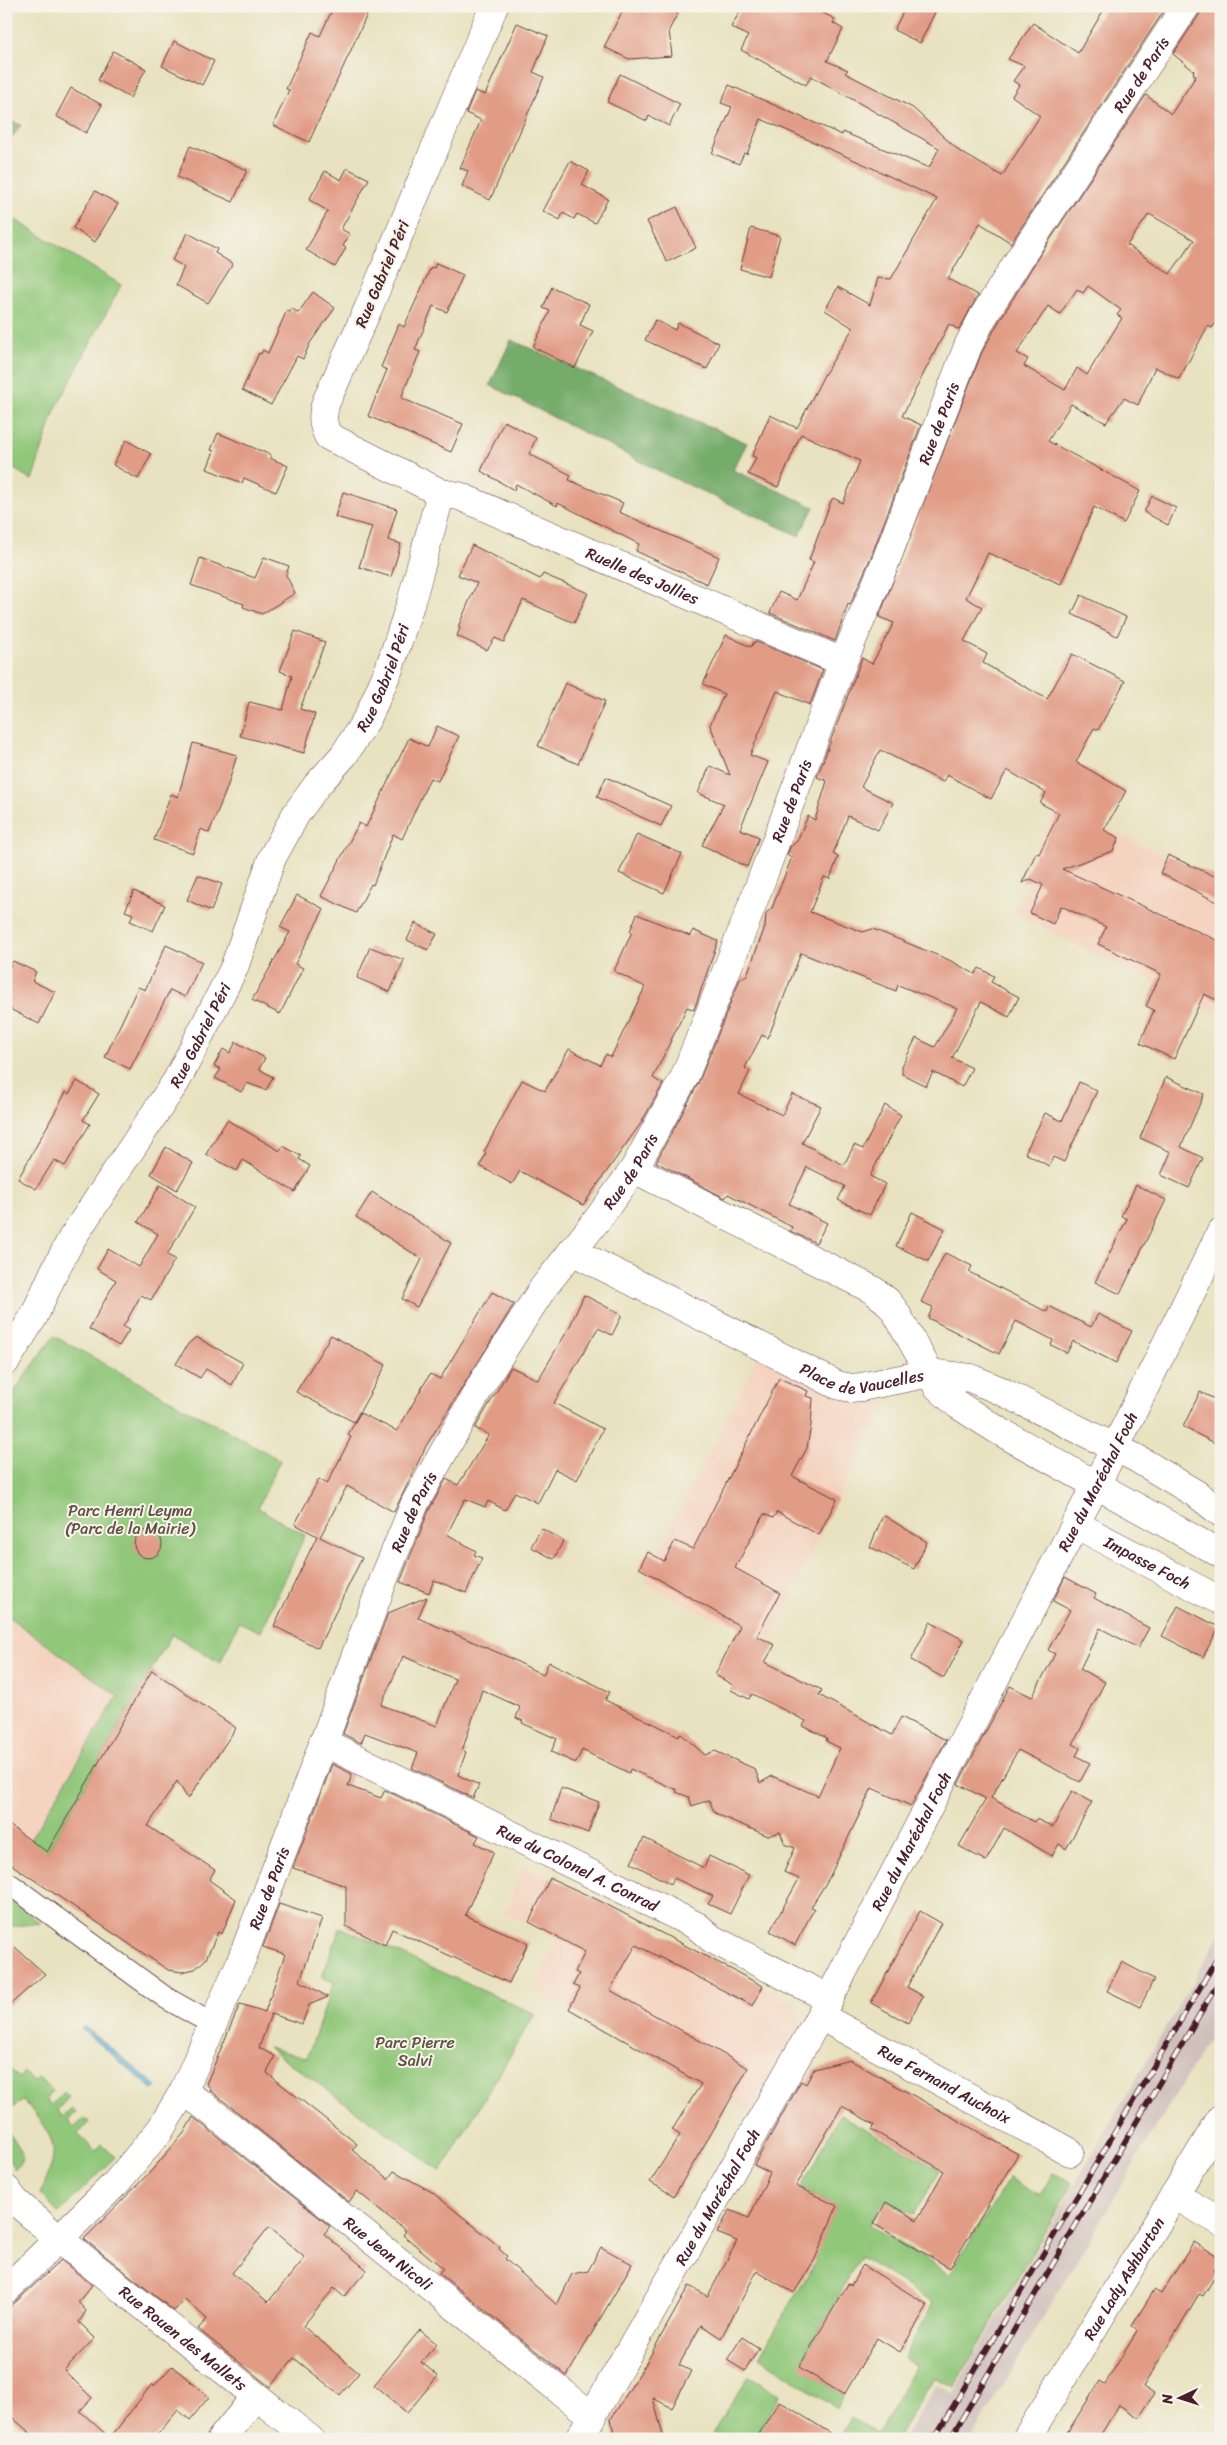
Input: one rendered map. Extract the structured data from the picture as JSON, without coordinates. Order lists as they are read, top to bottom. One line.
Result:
{"streets":{"street":["Rue de Paris","Rue Gabriel Péri","Ruelle des Jollies","Place de Vaucelles","Rue du Maréchal Foch","Impasse Foch","Rue du Colonel A. Conrad","Rue Fernand Auchoix","Rue Jean Nicoli","Rue Lady Ashburton","Rue Rouen des Mallets"]},"crossings":[["Rue de Paris","Ruelle des Jollies"],["Rue de Paris","Place de Vaucelles"],["Rue de Paris","Rue du Colonel A. Conrad"],["Rue de Paris","Rue Jean Nicoli"],["Rue de Paris","Rue Rouen des Mallets"],["Rue Gabriel Péri","Ruelle des Jollies"],["Rue du Maréchal Foch","Impasse Foch"],["Rue du Maréchal Foch","Rue du Colonel A. Conrad"],["Rue du Maréchal Foch","Rue Fernand Auchoix"],["Rue du Maréchal Foch","Rue Jean Nicoli"],["Rue du Colonel A. Conrad","Rue Fernand Auchoix"]],"parks":["Parc Henri Leyma (Parc de la Mairie)","Parc Pierre Salvi"],"north":"left"}
